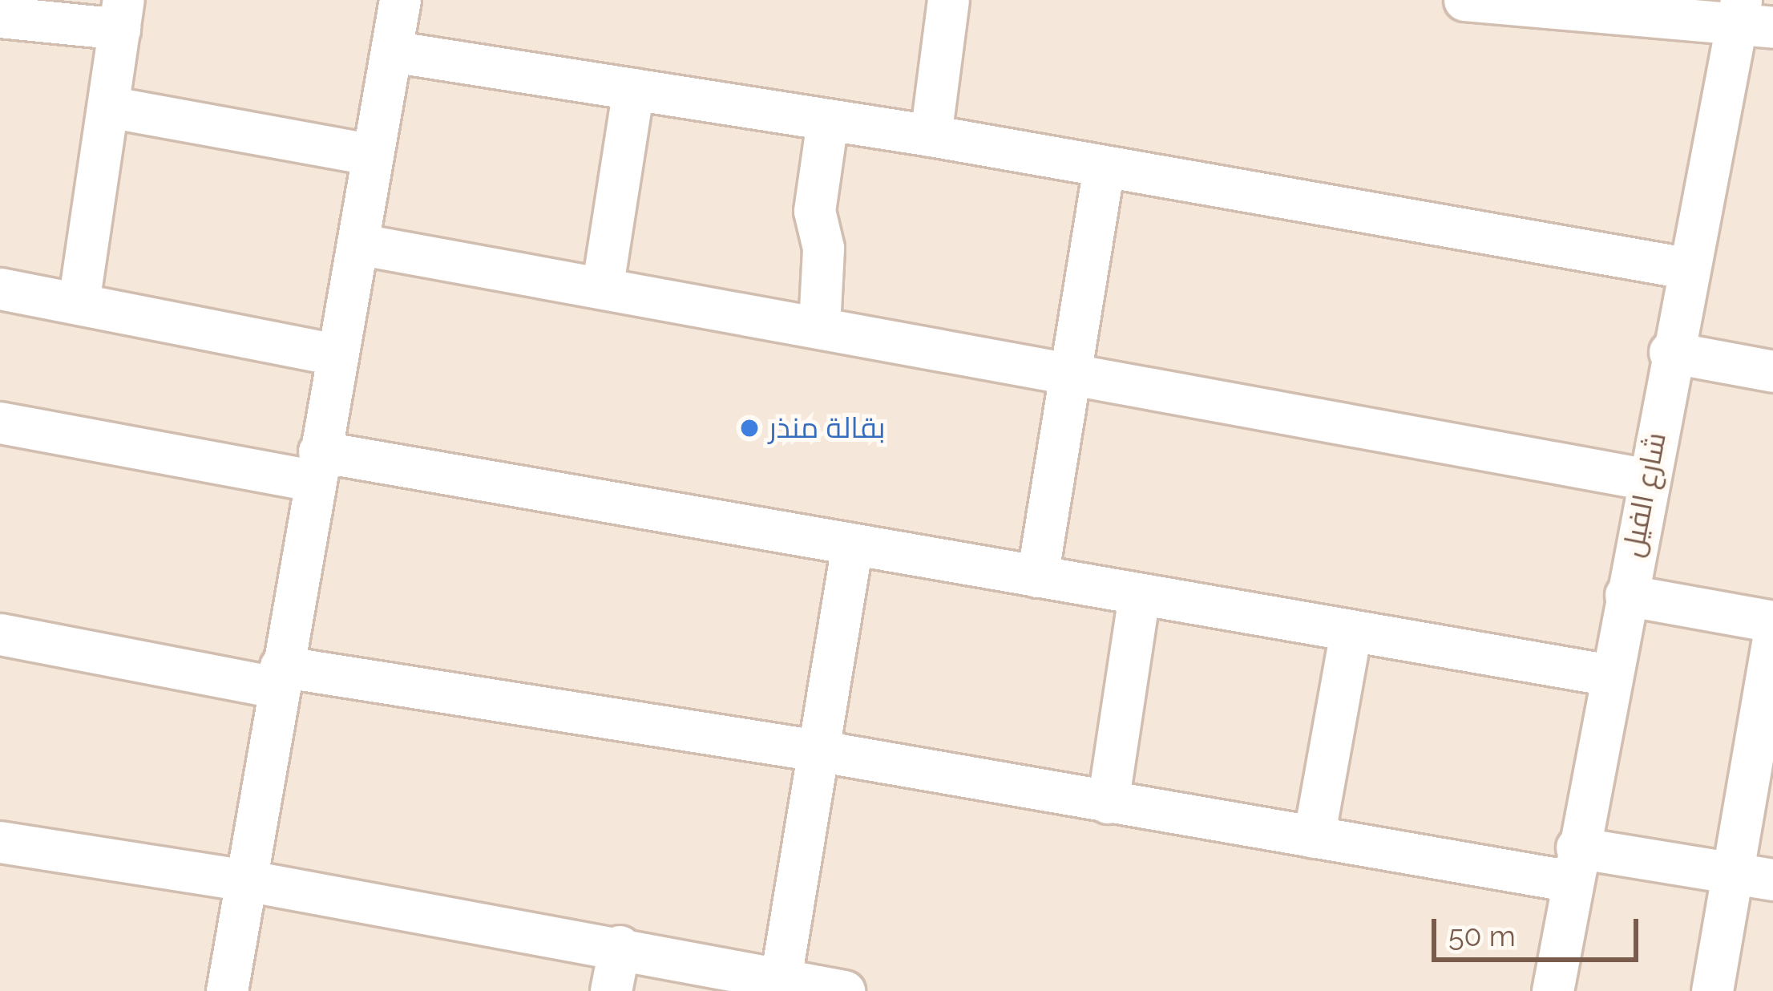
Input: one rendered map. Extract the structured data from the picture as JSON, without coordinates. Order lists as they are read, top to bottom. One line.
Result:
{"streets":{"street":["شارع الفيل"]},"places":["بقالة منذر"],"scale_bar":"50 m"}
